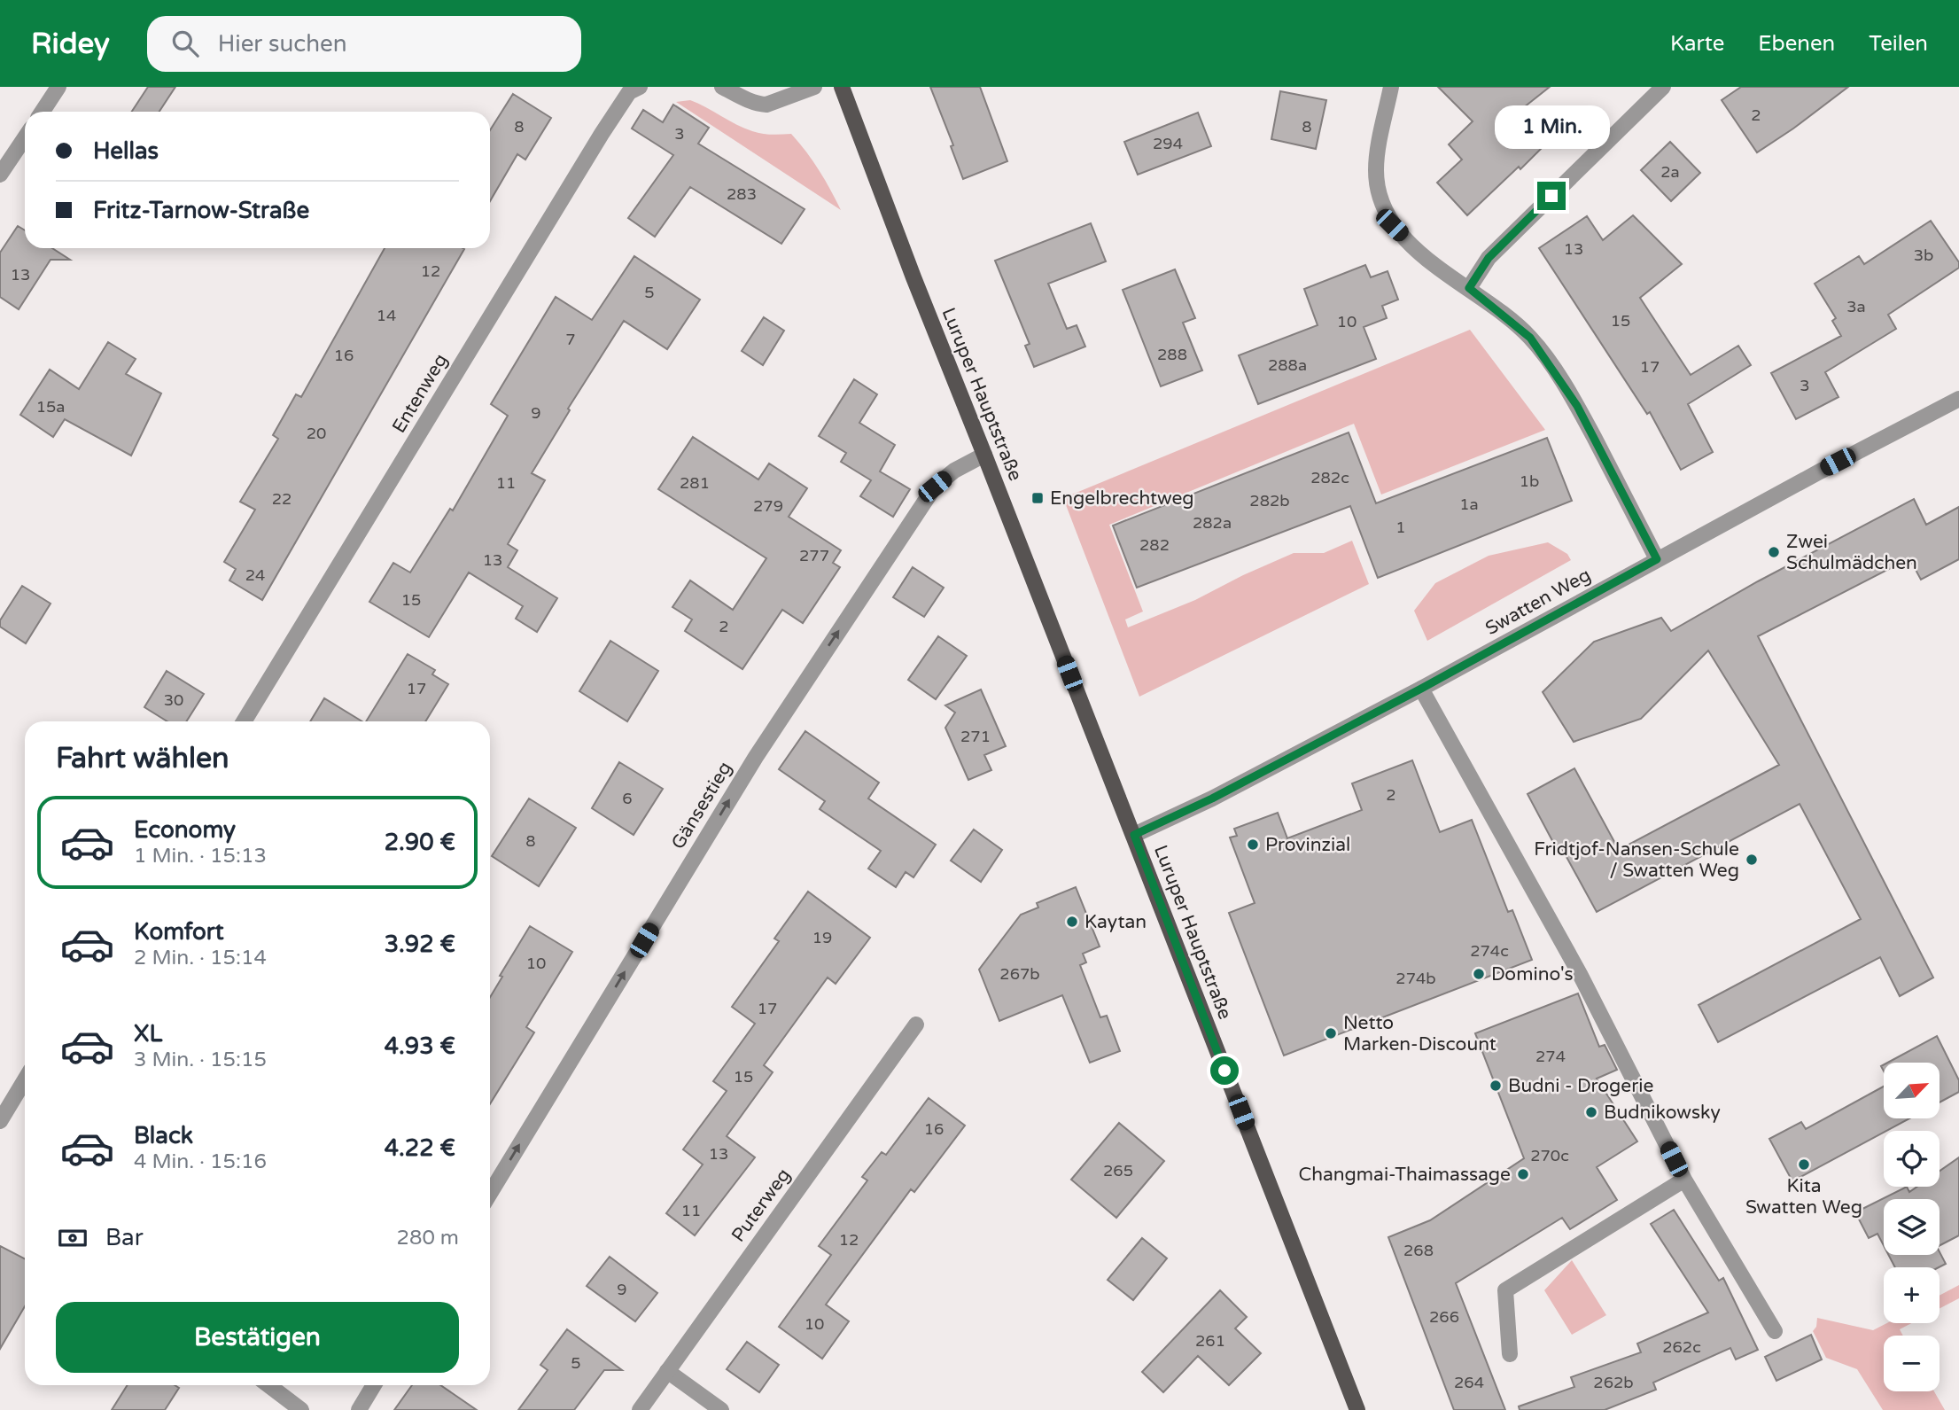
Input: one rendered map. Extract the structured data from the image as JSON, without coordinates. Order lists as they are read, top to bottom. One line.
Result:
{"streets":{"main road":["Luruper Hauptstraße"],"street":["Entenweg","Swatten Weg","Gänsestieg","Puterweg"]},"crossings":[["Luruper Hauptstraße","Swatten Weg"],["Luruper Hauptstraße","Gänsestieg"]],"one_way":["Gänsestieg"],"places":{"transit":["Engelbrechtweg"],"other":["Zwei Schulmädchen","Provinzial","Fridtjof-Nansen-Schule / Swatten Weg","Kaytan","Domino's","Netto Marken-Discount","Budni - Drogerie","Budnikowsky","Kita Swatten Weg","Changmai-Thaimassage"]},"house_numbers":["2","8","8","3","294","2a","283","13","3b","12","13","5","3a","14","15","10","7","288","16","288a","17","3","15a","9","20","282c","1b","11","281","22","282b","1a","279","282a","1","282","277","13","24","15","2","17","30","271","2","6","8","19","274c","10","267b","274b","17","274","15","16","13","270c","265","11","12","268","9","266","10","261","262c","5","264","262b"],"north":"top right","page":{"header":"Ridey","search":"Hier suchen","nav":["Karte","Ebenen","Teilen"],"bubble":"1 Min.","banner":["Hellas","Fritz-Tarnow-Straße"],"heading":"Fahrt wählen","list":[{"name":"Economy","note":"1 Min. · 15:13","value":"2.90 €"},{"name":"Komfort","note":"2 Min. · 15:14","value":"3.92 €"},{"name":"XL","note":"3 Min. · 15:15","value":"4.93 €"},{"name":"Black","note":"4 Min. · 15:16","value":"4.22 €"}],"map_buttons":["+","−"],"pay":["Bar","280 m"],"buttons":"Bestätigen"}}
